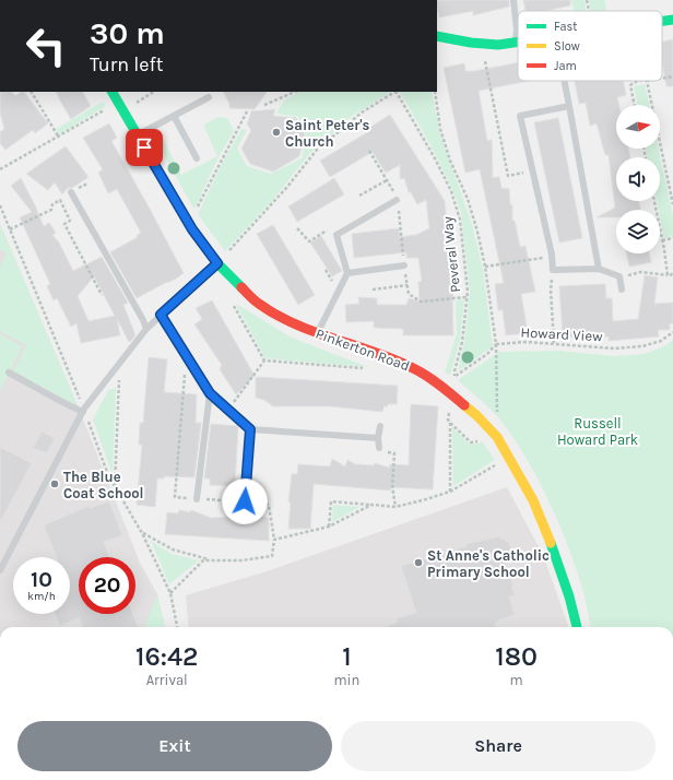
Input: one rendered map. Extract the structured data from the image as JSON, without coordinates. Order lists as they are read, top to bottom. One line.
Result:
{"streets":{"street":["Pinkerton Road"],"path":["Peveral Way","Howard View"]},"crossings":[["Peveral Way","Howard View"]],"parks":["Russell Howard Park"],"places":["Saint Peter's Church","The Blue Coat School","St Anne's Catholic Primary School"],"legend":["Fast","Slow","Jam"],"north":"right","page":{"turn":["30 m","Turn left"],"speed":"10 km/h","limit":"20","eta":["16:42","Arrival","1","min","180","m"],"buttons":["Exit","Share"]}}
